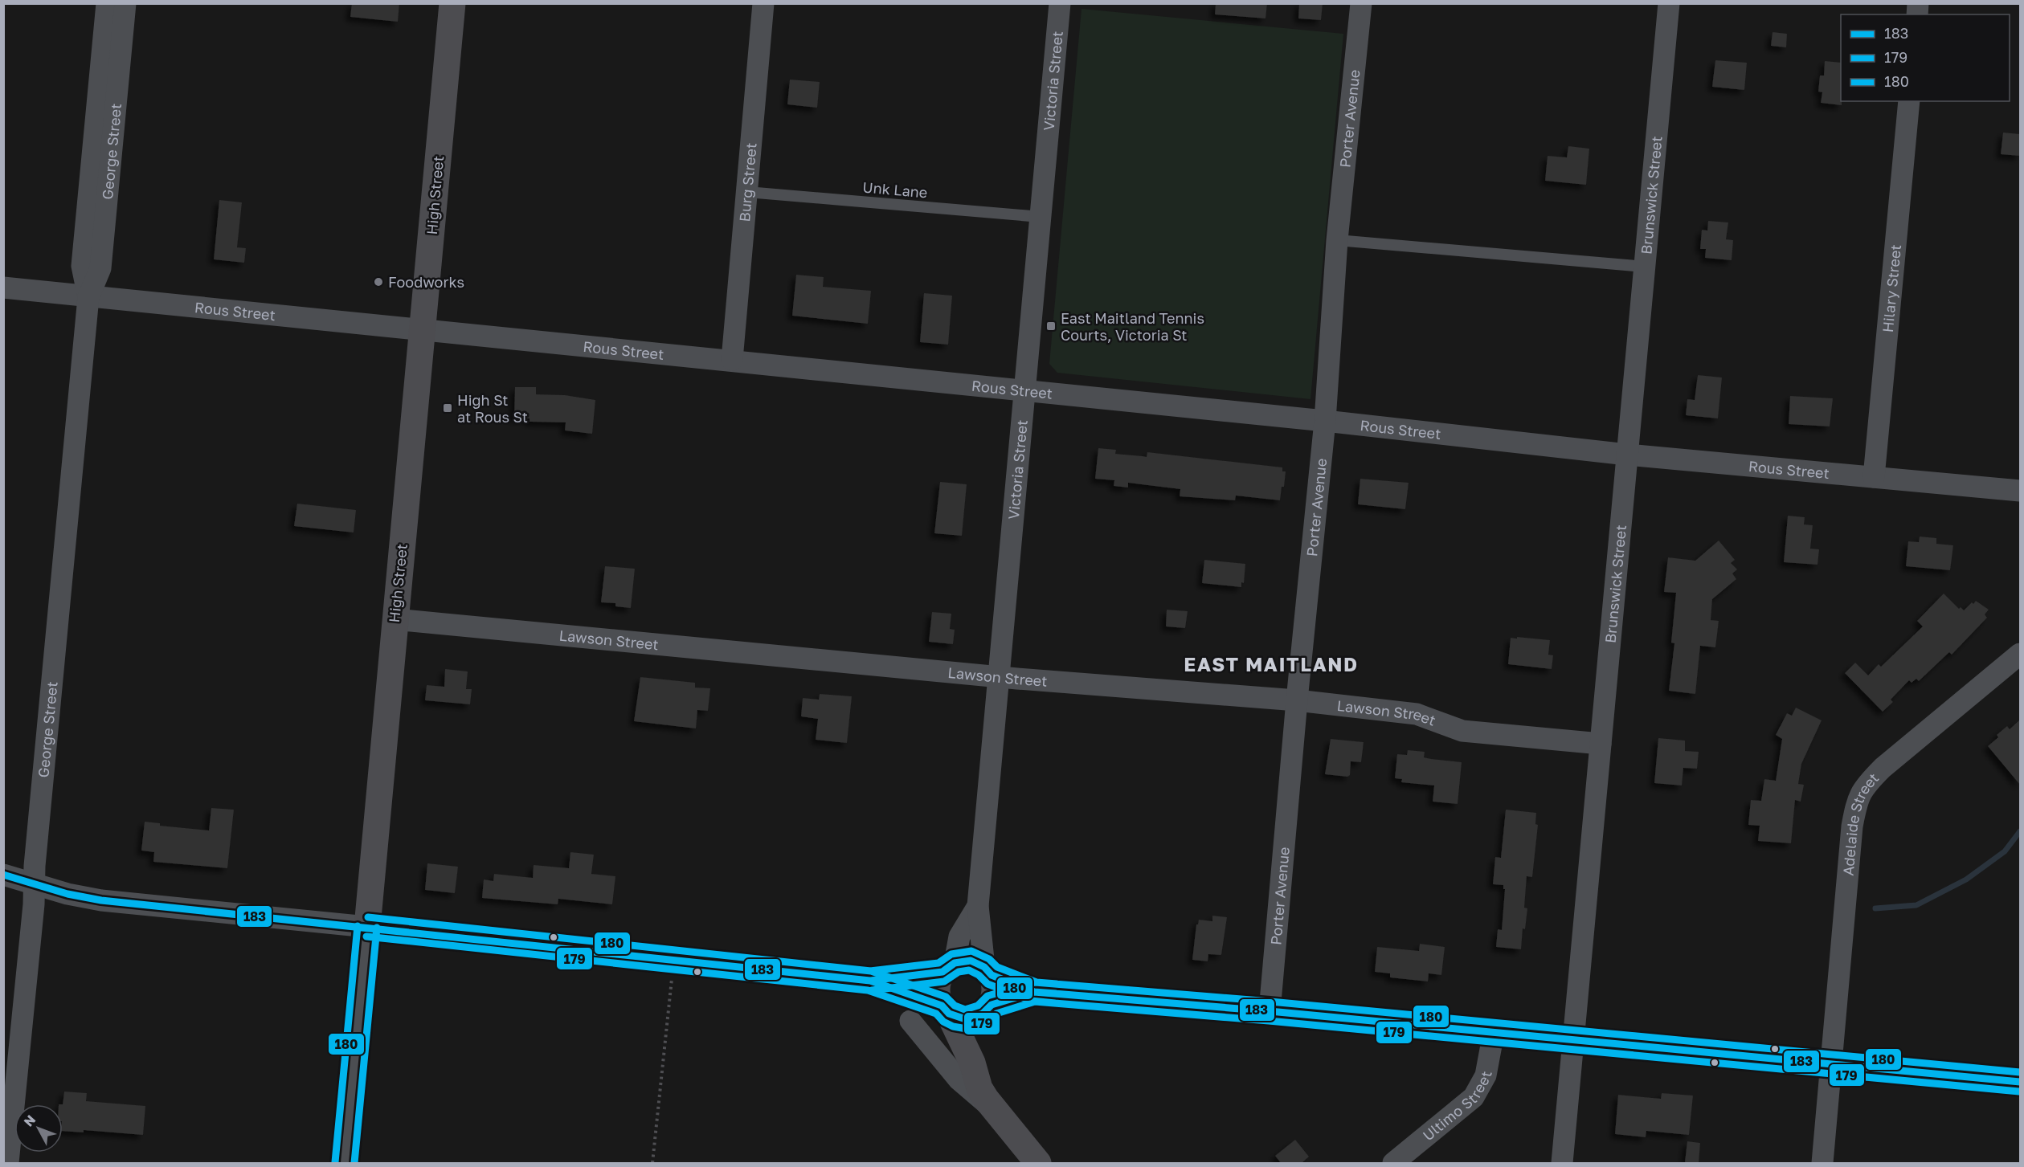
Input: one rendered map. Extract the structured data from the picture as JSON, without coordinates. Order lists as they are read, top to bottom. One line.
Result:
{"streets":{"main road":["High Street"],"street":["Victoria Street","Porter Avenue","George Street","Burg Street","Brunswick Street","Hilary Street","Rous Street","Lawson Street","Adelaide Street","Ultimo Street"],"lane":["Unk Lane"]},"crossings":[["Victoria Street","Unk Lane"],["Victoria Street","Rous Street"],["Victoria Street","Lawson Street"],["Porter Avenue","Rous Street"],["Porter Avenue","Lawson Street"],["George Street","Rous Street"],["Burg Street","Unk Lane"],["Burg Street","Rous Street"],["High Street","Rous Street"],["High Street","Lawson Street"],["Brunswick Street","Rous Street"],["Brunswick Street","Lawson Street"],["Hilary Street","Rous Street"]],"districts":["EAST MAITLAND"],"places":{"other":["Foodworks"],"transit":["East Maitland Tennis Courts, Victoria St","High St at Rous St"]},"lines":["transit line 183","transit line 180","transit line 179"],"legend":["183","179","180"],"north":"top left"}
